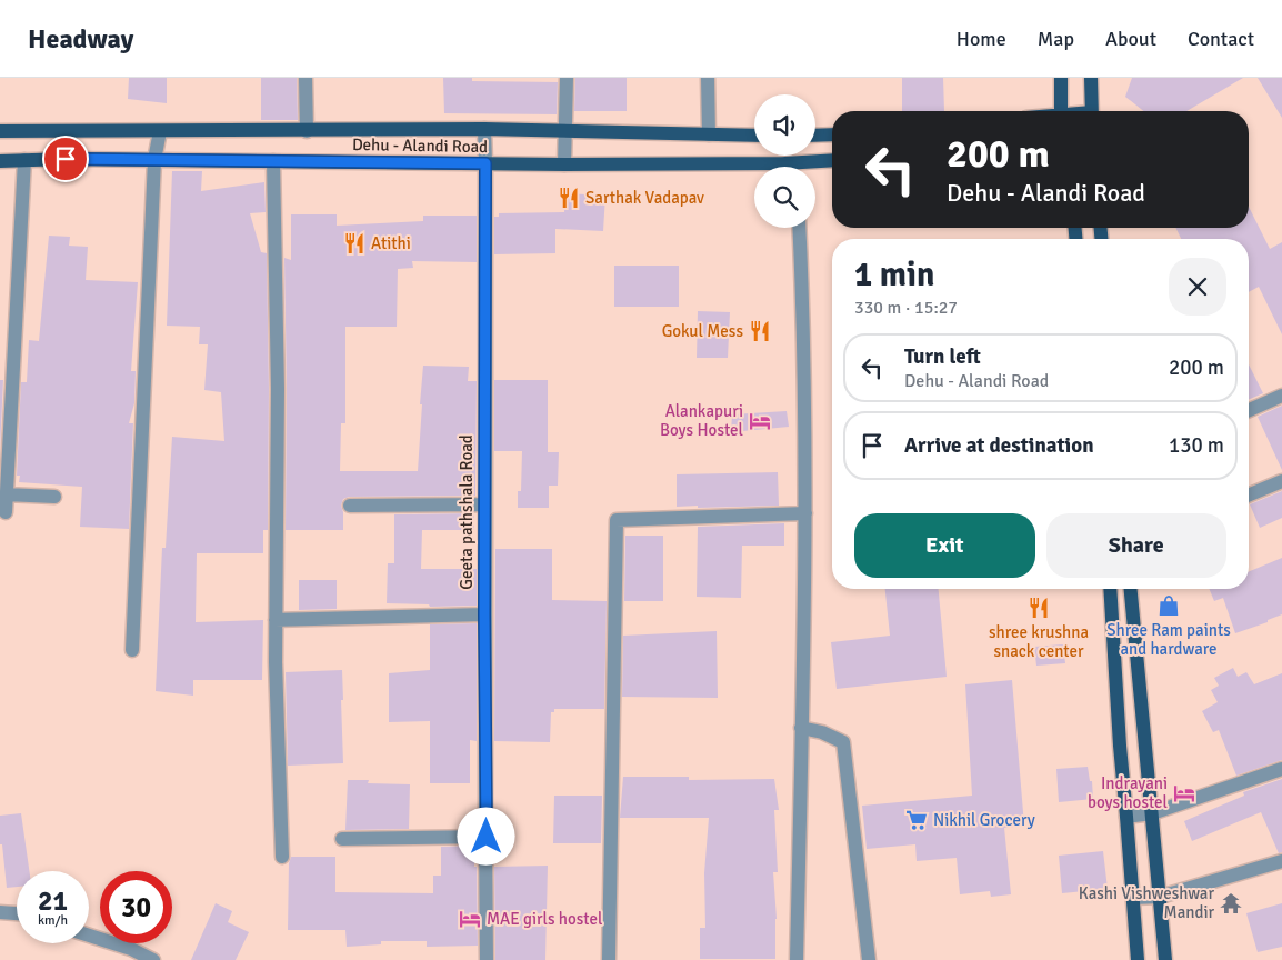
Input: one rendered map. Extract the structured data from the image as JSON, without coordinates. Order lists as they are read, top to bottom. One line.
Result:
{"streets":{"main road":["Dehu - Alandi Road"],"street":["Geeta pathshala Road"]},"crossings":[["Dehu - Alandi Road","Geeta pathshala Road"]],"places":{"restaurant":["Sarthak Vadapav","Atithi","Gokul Mess","shree krushna snack center"],"hotel":["Alankapuri Boys Hostel","Indrayani boys hostel","MAE girls hostel"],"shop":["Shree Ram paints and hardware"],"supermarket":["Nikhil Grocery"],"temple":["Kashi Vishweshwar Mandir"]},"page":{"header":"Headway","nav":["Home","Map","About","Contact"],"turn":["200 m","Dehu - Alandi Road"],"heading":["1 min","330 m · 15:27"],"list":[{"name":"Turn left","note":"Dehu - Alandi Road","value":"200 m"},{"name":"Arrive at destination","value":"130 m"}],"buttons":["Exit","Share"],"speed":"21 km/h","limit":"30"}}
